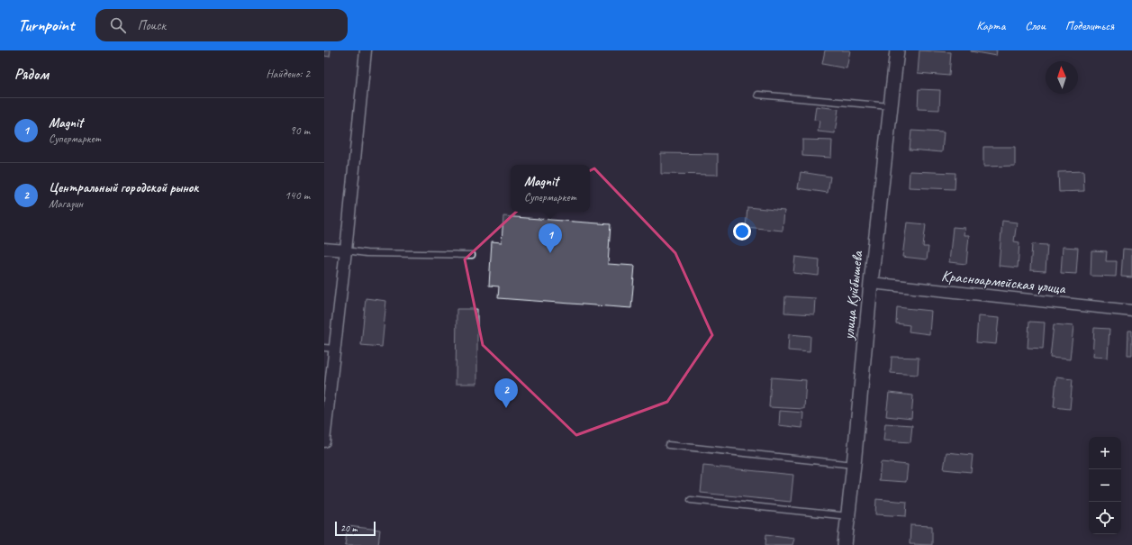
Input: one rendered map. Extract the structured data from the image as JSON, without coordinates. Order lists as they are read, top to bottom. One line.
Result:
{"streets":{"street":["Красноармейская улица","улица Куйбышева"]},"crossings":[["Красноармейская улица","улица Куйбышева"]],"scale_bar":"20 m","north":"top","page":{"header":"Turnpoint","search":"Поиск","nav":["Карта","Слои","Поделиться"],"heading":["Рядом","Найдено: 2"],"list":[{"mark":"1","name":"Magnit","note":"Супермаркет","value":"90 m"},{"mark":"2","name":"Центральный городской рынок","note":"Магазин","value":"140 m"}],"popup":["Magnit","Супермаркет"],"pins":["1","2"],"map_buttons":["+","−"],"scale":"20 m"}}
